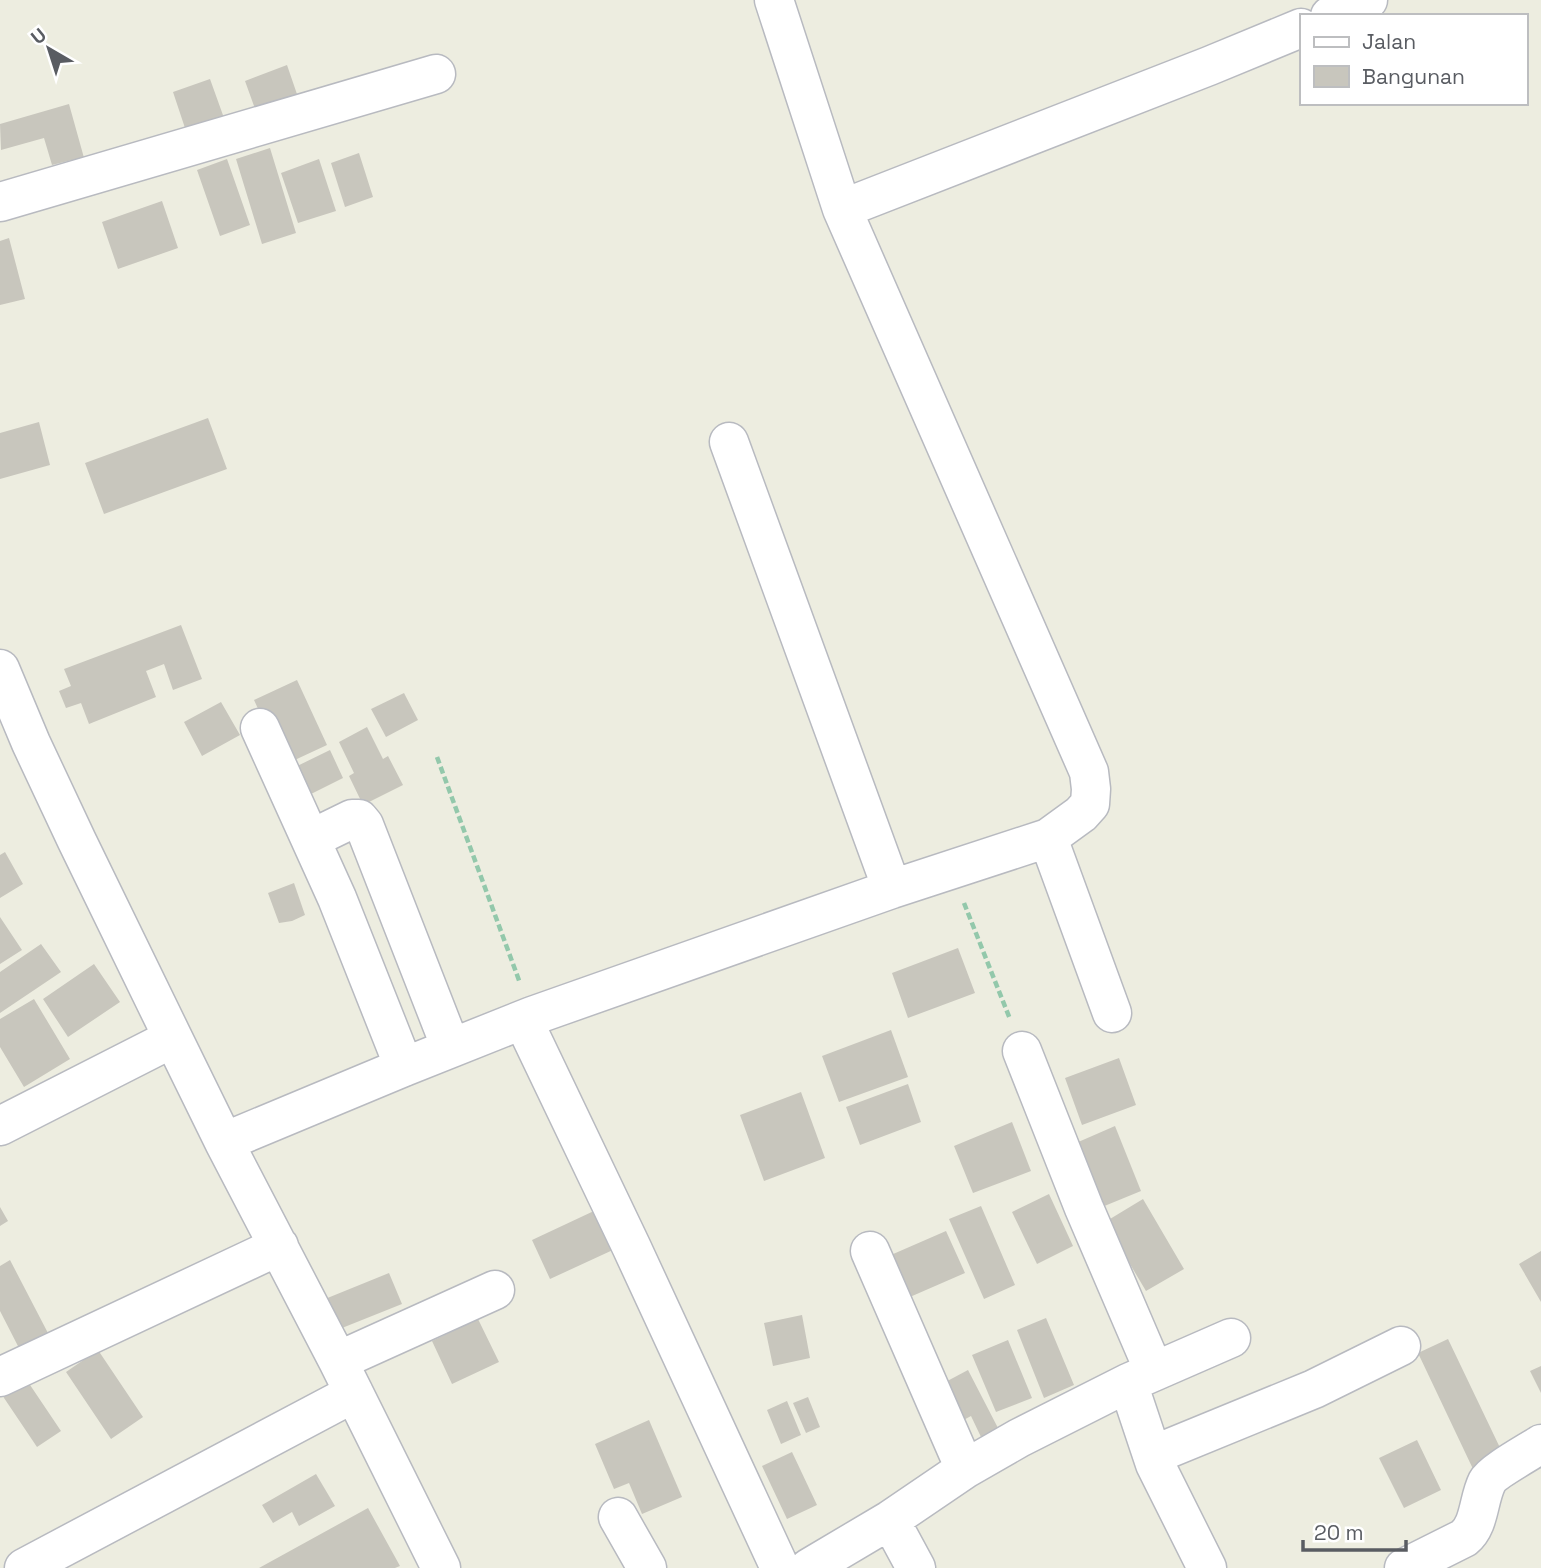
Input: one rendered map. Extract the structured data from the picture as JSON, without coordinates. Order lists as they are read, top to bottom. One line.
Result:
{"legend":["Jalan","Bangunan"],"scale_bar":"20 m","north":"top left"}
